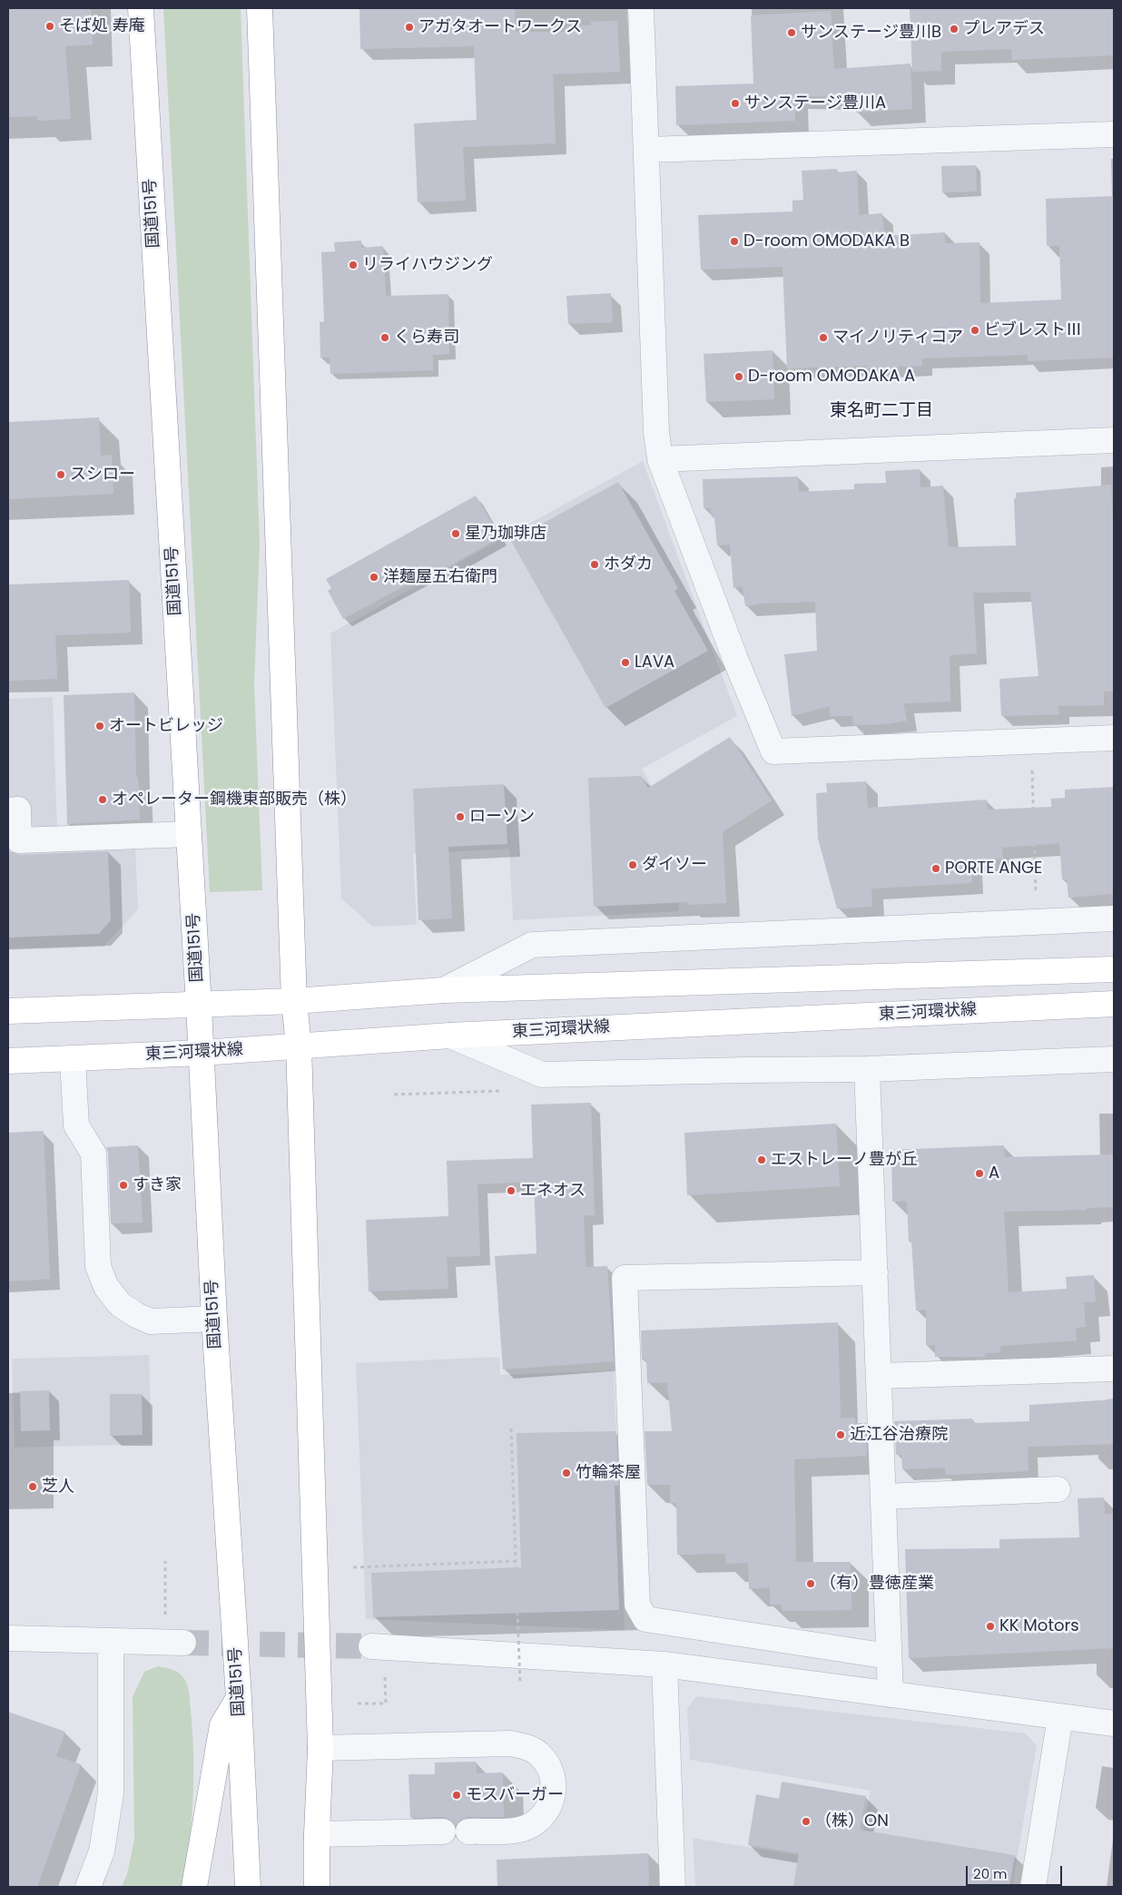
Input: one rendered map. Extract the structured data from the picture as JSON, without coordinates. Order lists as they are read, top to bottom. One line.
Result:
{"streets":{"main road":["国道151号","東三河環状線"]},"crossings":[["国道151号","東三河環状線"]],"districts":["東名町二丁目"],"places":["そば処 寿庵","アガタオートワークス","プレアデス","サンステージ豊川B","サンステージ豊川A","D-room OMODAKA B","リライハウジング","ビブレストⅢ","くら寿司","マイノリティコア","D-room OMODAKA A","スシロー","星乃珈琲店","ホダカ","洋麺屋五右衛門","LAVA","オートビレッジ","オペレーター鋼機東部販売（株）","ローソン","ダイソー","PORTE ANGE","エストレーノ豊が丘","A","すき家","エネオス","近江谷治療院","竹輪茶屋","芝人","（有）豊徳産業","KK Motors","モスバーガー","（株）ON"],"scale_bar":"20 m"}
